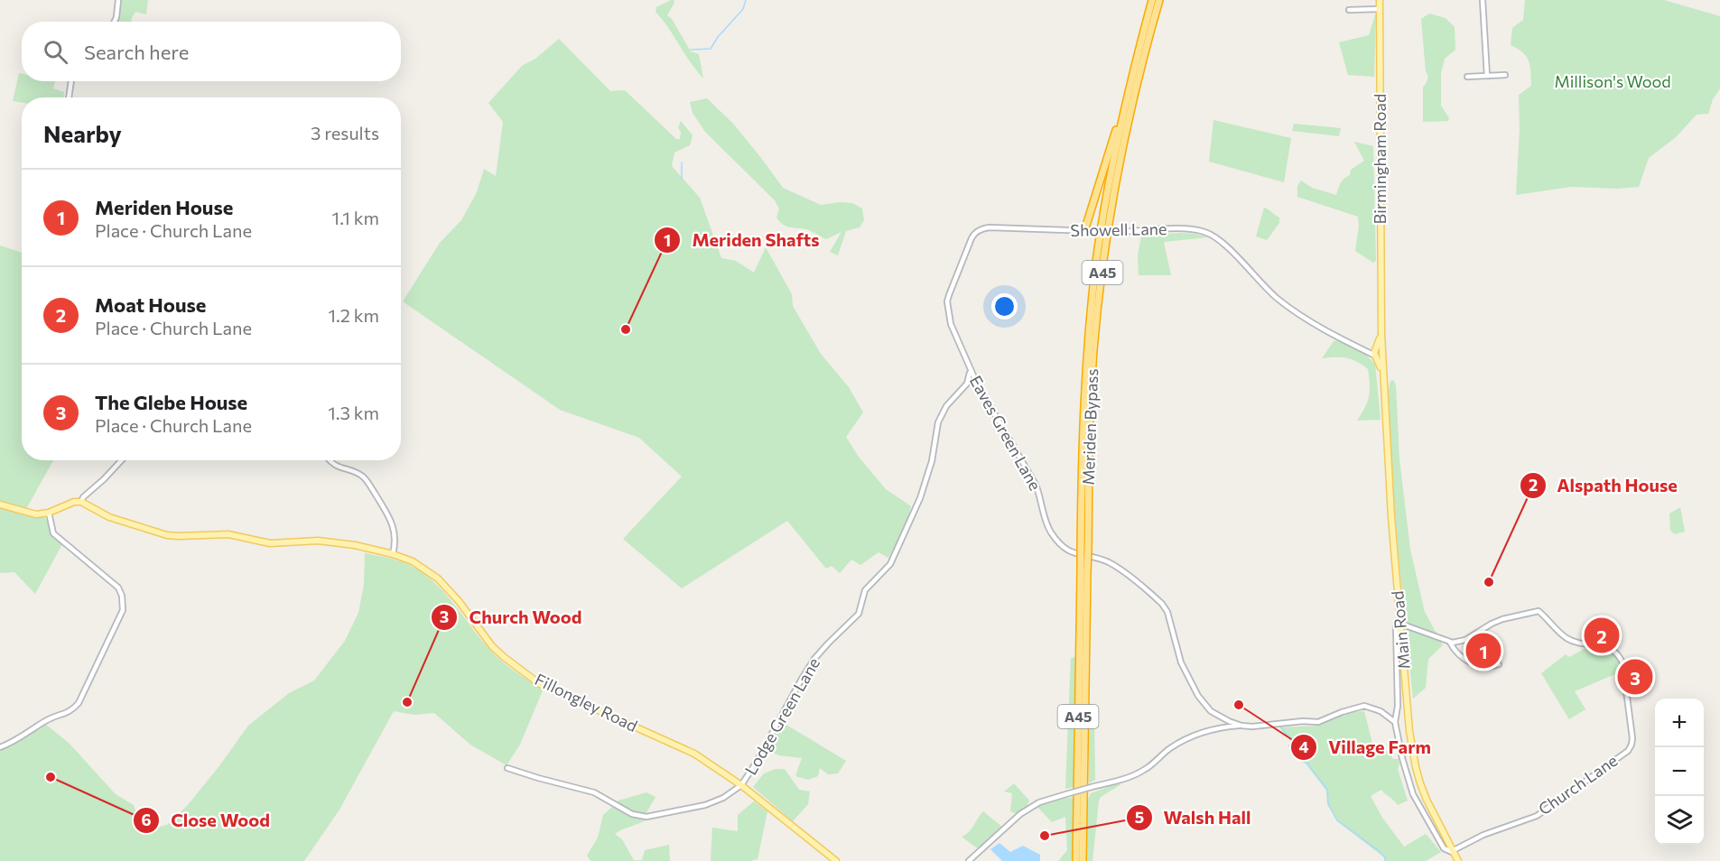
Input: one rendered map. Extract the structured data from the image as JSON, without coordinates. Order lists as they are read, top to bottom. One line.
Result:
{"streets":{"highway":["A45","Meriden Bypass"],"main road":["Birmingham Road","Main Road","Fillongley Road"],"street":["Showell Lane","Eaves Green Lane","Lodge Green Lane","Church Lane"]},"crossings":[["Birmingham Road","Showell Lane"],["Birmingham Road","Main Road"],["Showell Lane","Eaves Green Lane"],["Showell Lane","Main Road"],["Main Road","Church Lane"],["Fillongley Road","Lodge Green Lane"]],"parks":["Millison's Wood"],"places":["Meriden Shafts","Alspath House","Church Wood","Village Farm","Close Wood","Walsh Hall"],"page":{"search":"Search here","heading":["Nearby","3 results"],"list":[{"mark":"1","name":"Meriden House","note":"Place · Church Lane","value":"1.1 km"},{"mark":"2","name":"Moat House","note":"Place · Church Lane","value":"1.2 km"},{"mark":"3","name":"The Glebe House","note":"Place · Church Lane","value":"1.3 km"}],"pins":["2","1","3"],"map_buttons":["+","−"]}}
